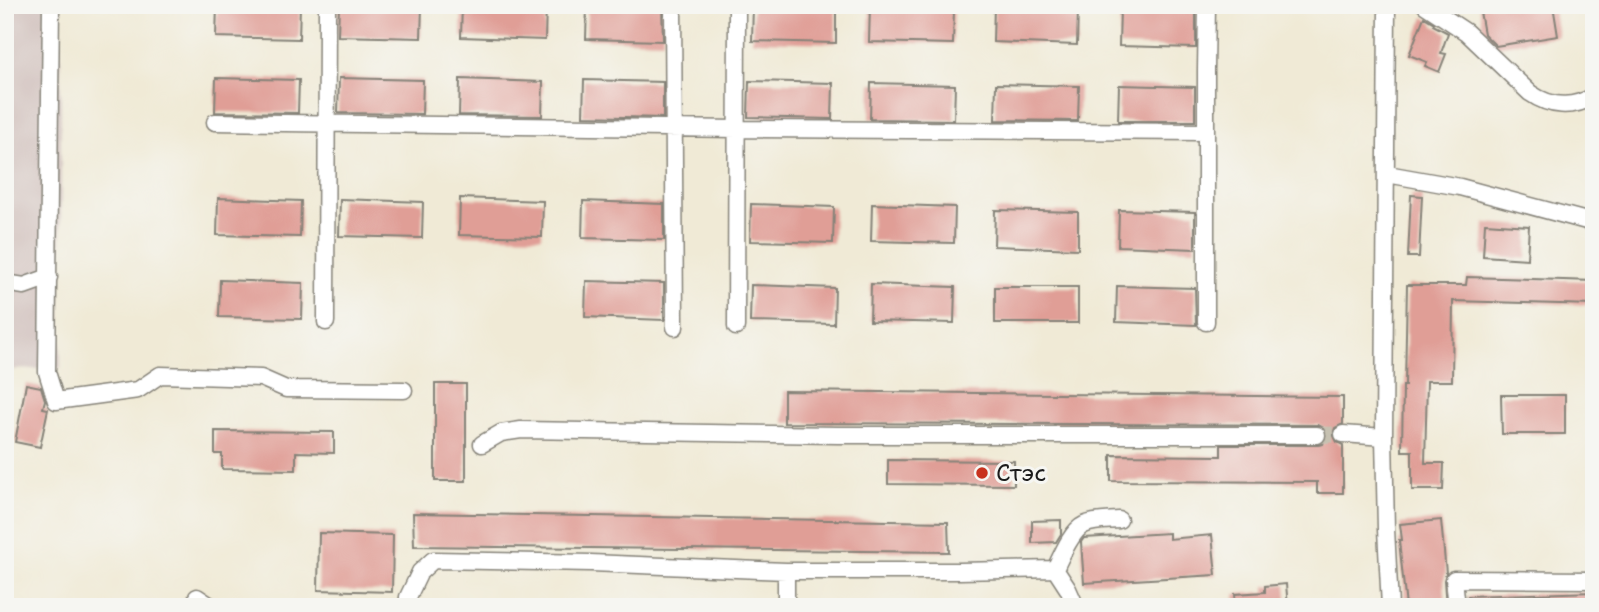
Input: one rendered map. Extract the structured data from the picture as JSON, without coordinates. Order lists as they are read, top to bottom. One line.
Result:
{"places":["Стэс"]}
